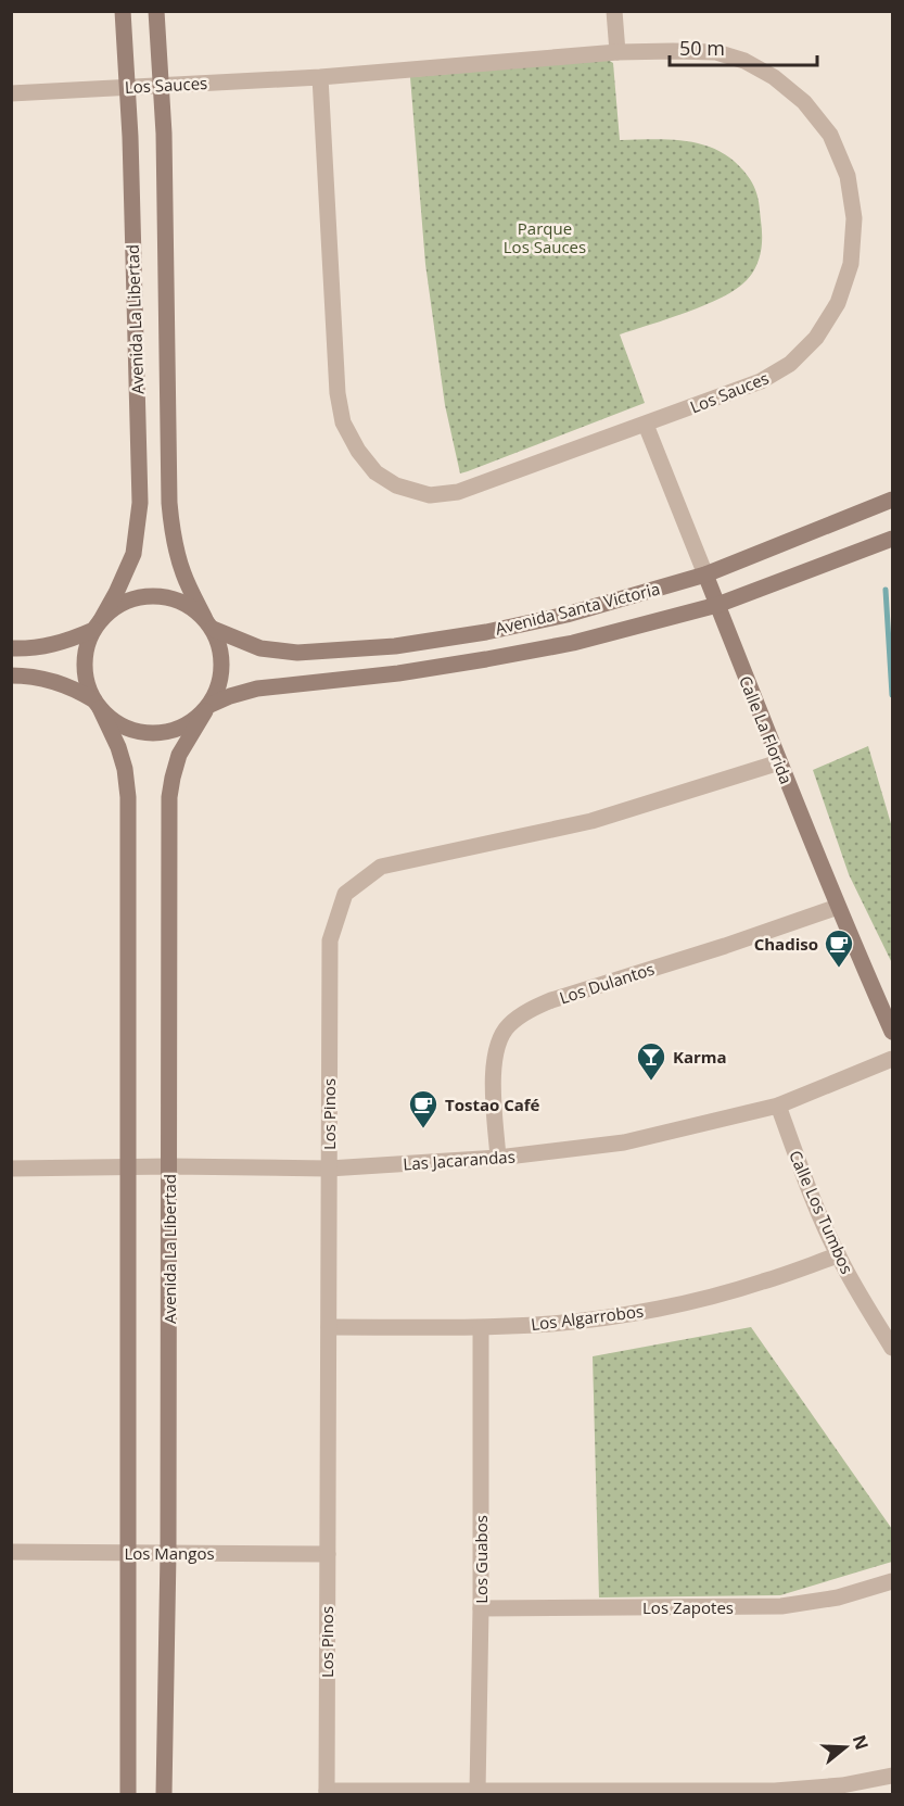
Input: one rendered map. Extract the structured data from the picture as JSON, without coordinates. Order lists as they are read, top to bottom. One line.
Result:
{"streets":{"main road":["Avenida La Libertad","Avenida Santa Victoria","Calle La Florida"],"street":["Los Sauces","Los Dulantos","Los Pinos","Las Jacarandas","Calle Los Tumbos","Los Algarrobos","Los Mangos","Los Guabos","Los Zapotes"]},"crossings":[["Los Sauces","Avenida La Libertad"],["Los Sauces","Calle La Florida"],["Avenida La Libertad","Avenida Santa Victoria"],["Avenida La Libertad","Las Jacarandas"],["Avenida La Libertad","Los Mangos"],["Avenida Santa Victoria","Calle La Florida"],["Calle La Florida","Los Dulantos"],["Calle La Florida","Los Pinos"],["Los Dulantos","Las Jacarandas"],["Los Pinos","Las Jacarandas"],["Los Pinos","Los Algarrobos"],["Los Pinos","Los Mangos"],["Las Jacarandas","Calle Los Tumbos"],["Calle Los Tumbos","Los Algarrobos"],["Los Algarrobos","Los Guabos"],["Los Guabos","Los Zapotes"]],"parks":["Parque Los Sauces"],"places":{"cafe":["Chadiso","Tostao Café"],"bar":["Karma"]},"scale_bar":"50 m","north":"right"}
